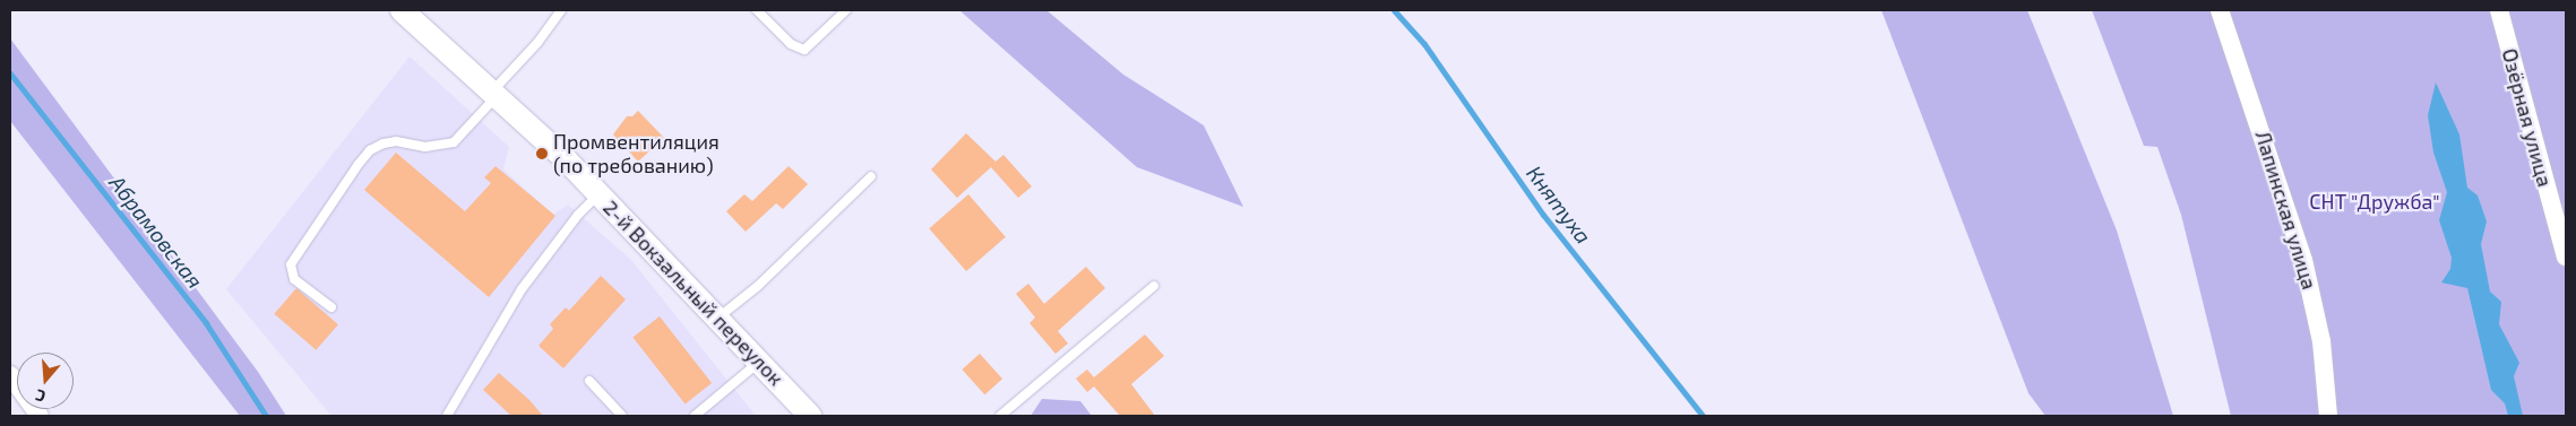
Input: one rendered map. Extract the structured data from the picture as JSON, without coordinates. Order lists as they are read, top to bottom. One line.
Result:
{"streets":{"street":["Озёрная улица","Лапинская улица","2-й Вокзальный переулок"]},"water":["Княтуха","Абрамовская"],"parks":["СНТ \"Дружба\""],"places":["Промвентиляция (по требованию)"],"north":"bottom"}
